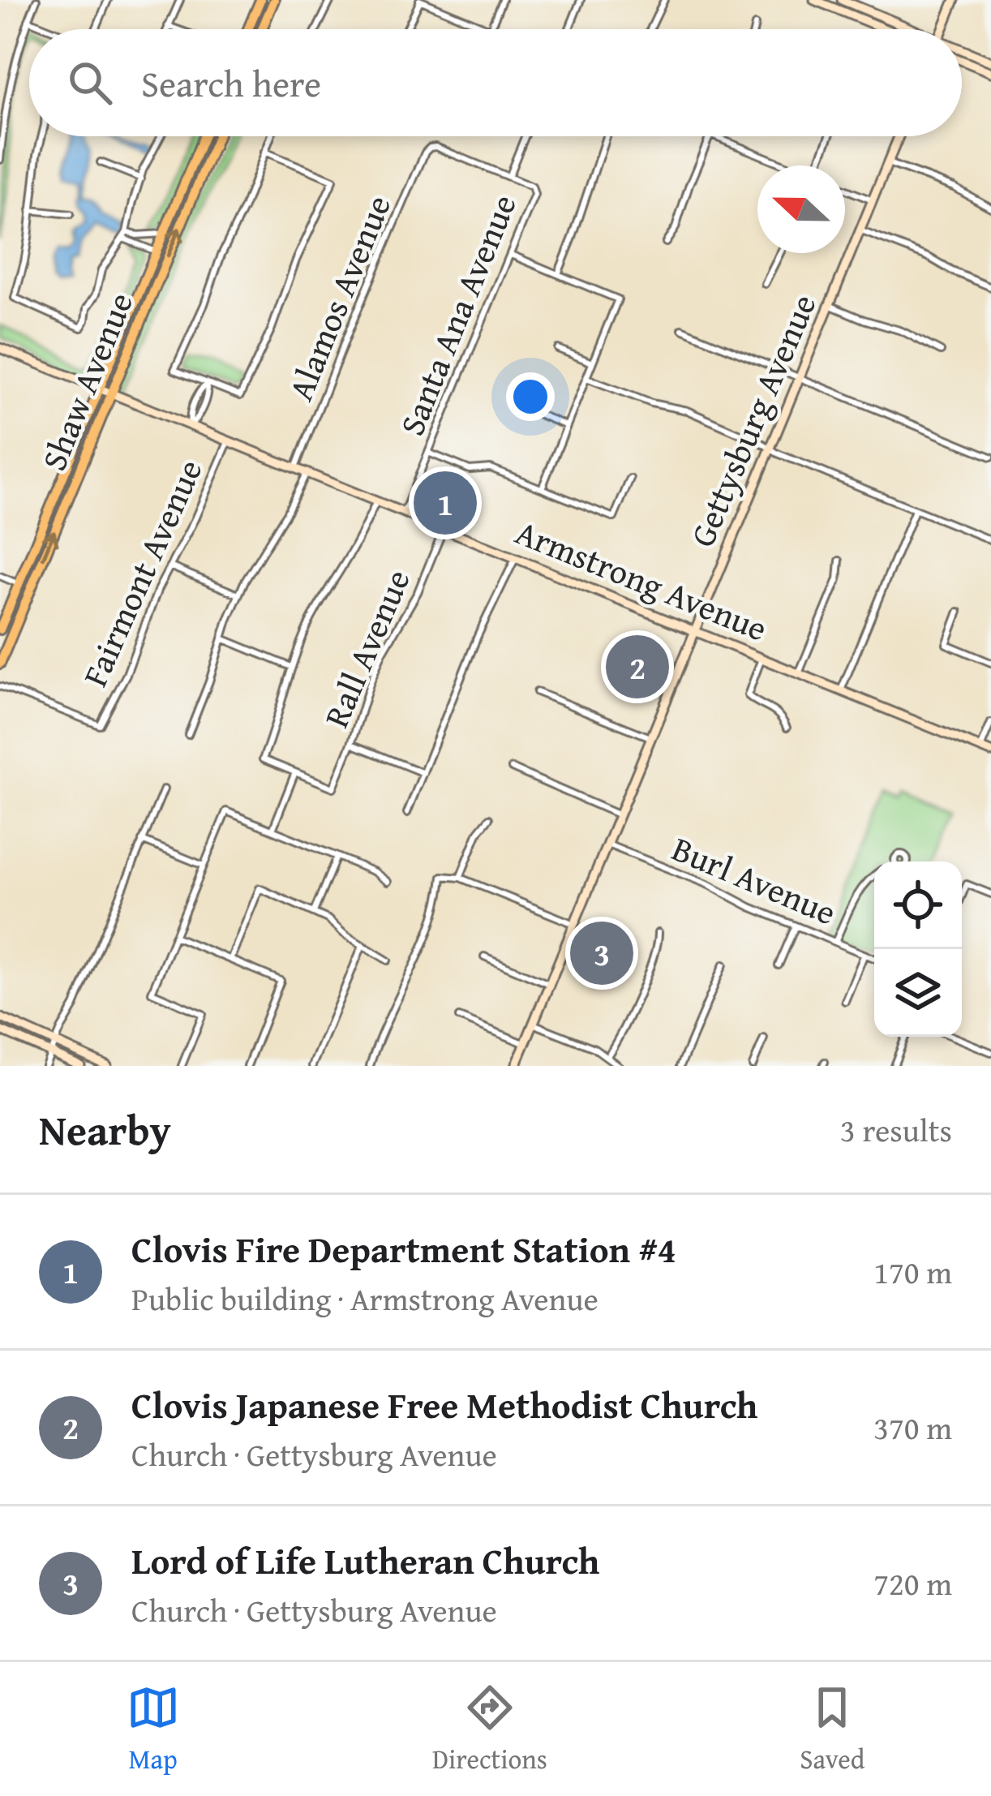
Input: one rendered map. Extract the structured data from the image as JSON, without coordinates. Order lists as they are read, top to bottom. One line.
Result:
{"streets":{"main road":["Shaw Avenue"],"street":["Alamos Avenue","Santa Ana Avenue","Gettysburg Avenue","Fairmont Avenue","Armstrong Avenue","Rall Avenue","Burl Avenue"]},"crossings":[["Alamos Avenue","Santa Ana Avenue"],["Alamos Avenue","Armstrong Avenue"],["Santa Ana Avenue","Armstrong Avenue"],["Shaw Avenue","Armstrong Avenue"],["Gettysburg Avenue","Armstrong Avenue"],["Gettysburg Avenue","Burl Avenue"],["Fairmont Avenue","Armstrong Avenue"],["Armstrong Avenue","Rall Avenue"]],"north":"left","page":{"search":"Search here","pins":["1","2","3"],"heading":["Nearby","3 results"],"list":[{"mark":"1","name":"Clovis Fire Department Station #4","note":"Public building · Armstrong Avenue","value":"170 m"},{"mark":"2","name":"Clovis Japanese Free Methodist Church","note":"Church · Gettysburg Avenue","value":"370 m"},{"mark":"3","name":"Lord of Life Lutheran Church","note":"Church · Gettysburg Avenue","value":"720 m"}],"nav":["Map","Directions","Saved"]}}
